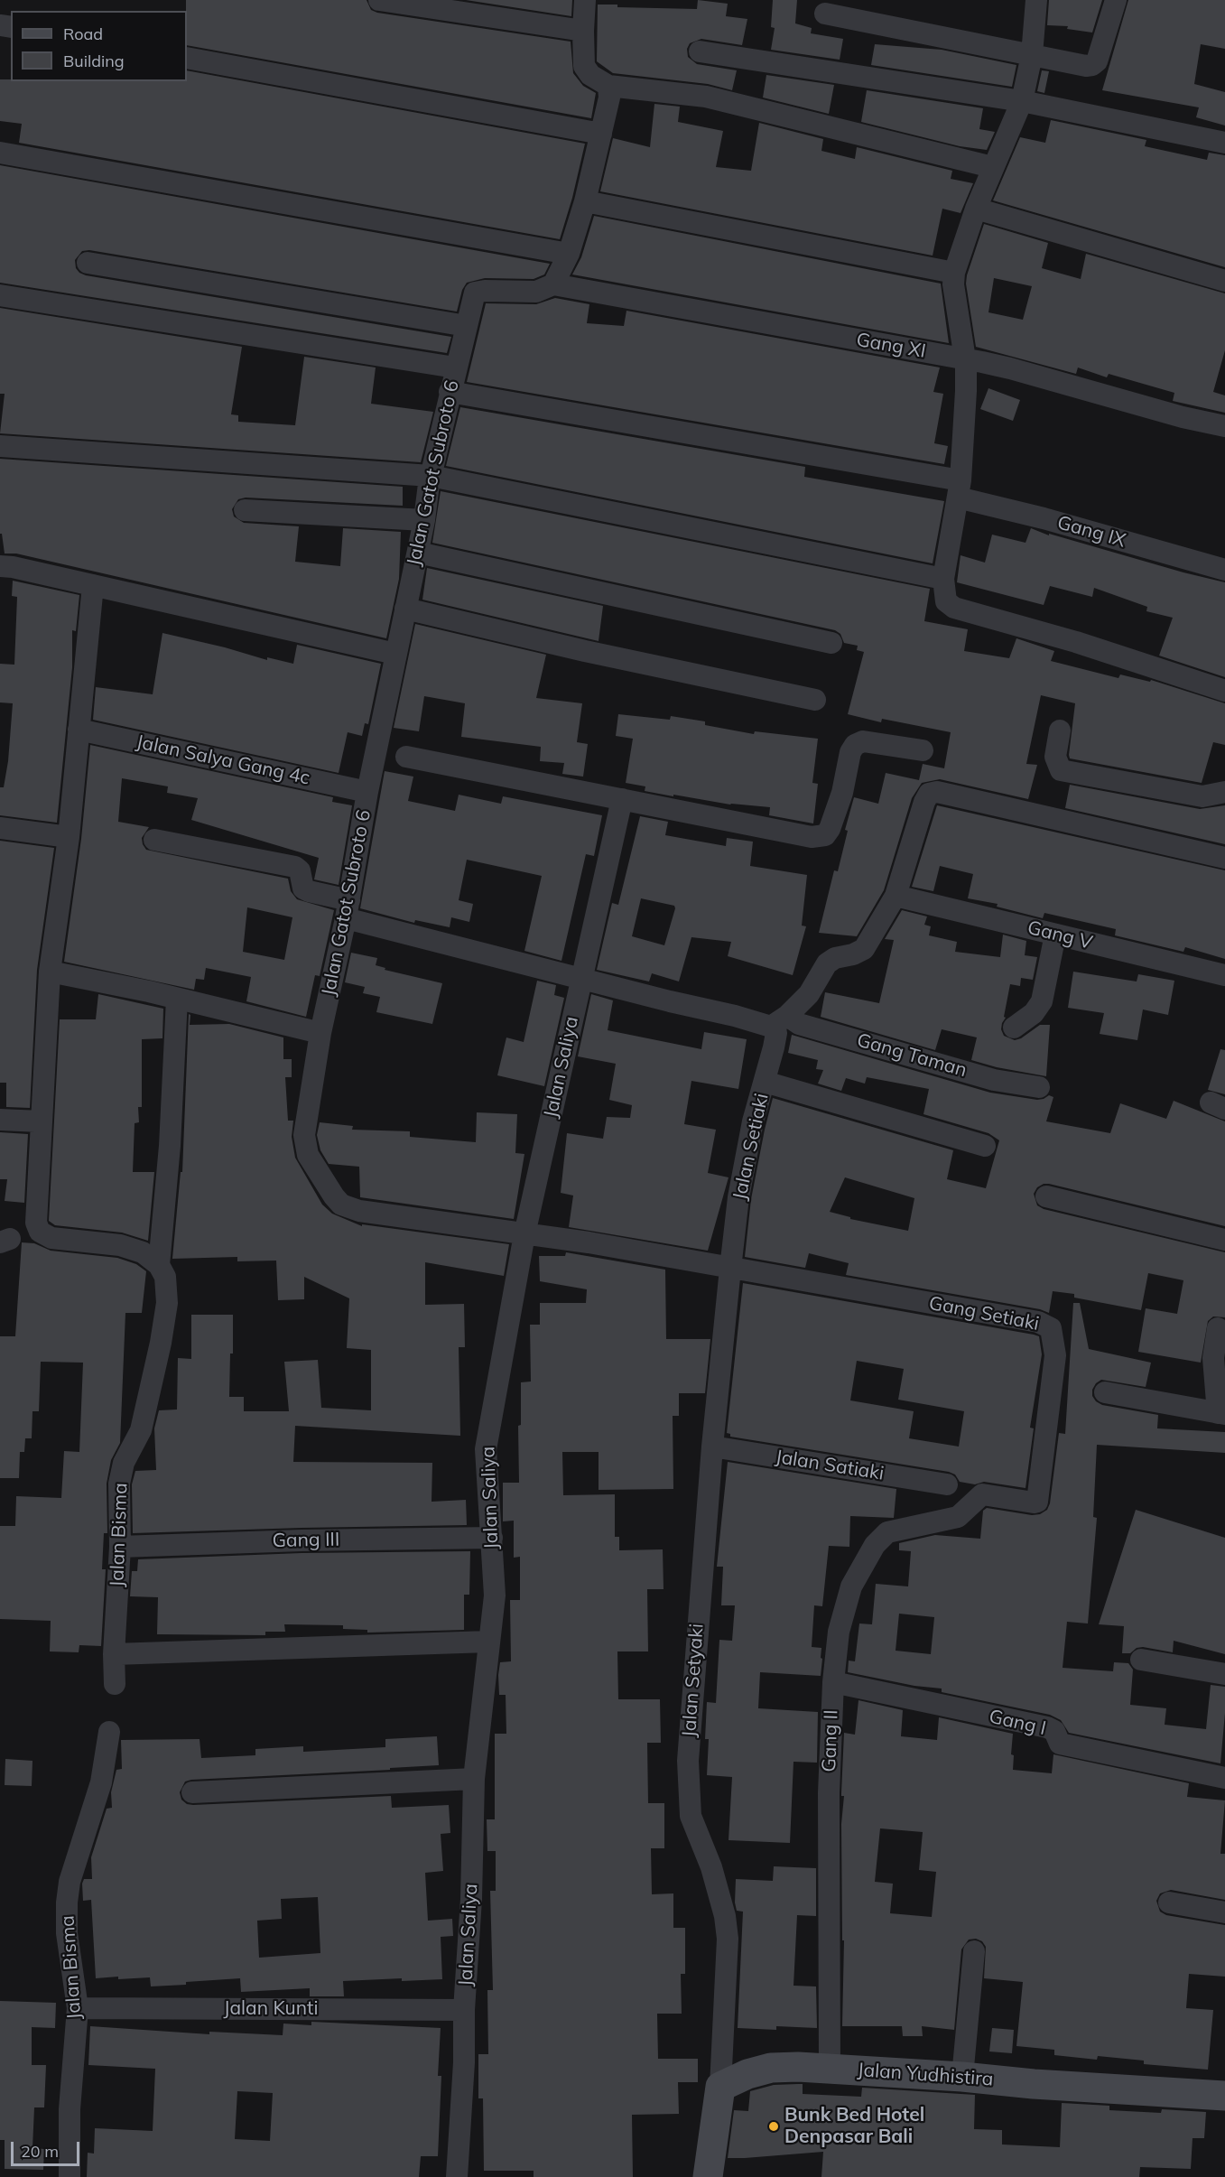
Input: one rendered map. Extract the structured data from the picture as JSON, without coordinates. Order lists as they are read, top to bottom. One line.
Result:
{"streets":{"street":["Gang XI","Jalan Gatot Subroto 6","Gang IX","Jalan Salya Gang 4c","Gang V","Gang Taman","Jalan Saliya","Jalan Setiaki","Gang Setiaki","Jalan Satiaki","Jalan Bisma","Gang III","Jalan Setyaki","Gang I","Gang II","Jalan Kunti","Jalan Yudhistira"]},"crossings":[["Gang XI","Jalan Gatot Subroto 6"],["Jalan Gatot Subroto 6","Gang IX"],["Jalan Gatot Subroto 6","Jalan Salya Gang 4c"],["Jalan Gatot Subroto 6","Gang Taman"],["Jalan Gatot Subroto 6","Jalan Saliya"],["Jalan Gatot Subroto 6","Jalan Setiaki"],["Jalan Gatot Subroto 6","Gang Setiaki"],["Jalan Gatot Subroto 6","Jalan Setyaki"],["Gang Taman","Jalan Setiaki"],["Jalan Saliya","Gang III"],["Jalan Saliya","Jalan Kunti"],["Jalan Setiaki","Gang Setiaki"],["Jalan Setiaki","Jalan Setyaki"],["Gang Setiaki","Jalan Setyaki"],["Gang Setiaki","Gang II"],["Jalan Satiaki","Jalan Setyaki"],["Jalan Bisma","Gang III"],["Jalan Bisma","Jalan Kunti"],["Jalan Setyaki","Jalan Yudhistira"],["Gang I","Gang II"],["Gang II","Jalan Yudhistira"]],"places":["Bunk Bed Hotel Denpasar Bali"],"legend":["Road","Building"],"scale_bar":"20 m"}
